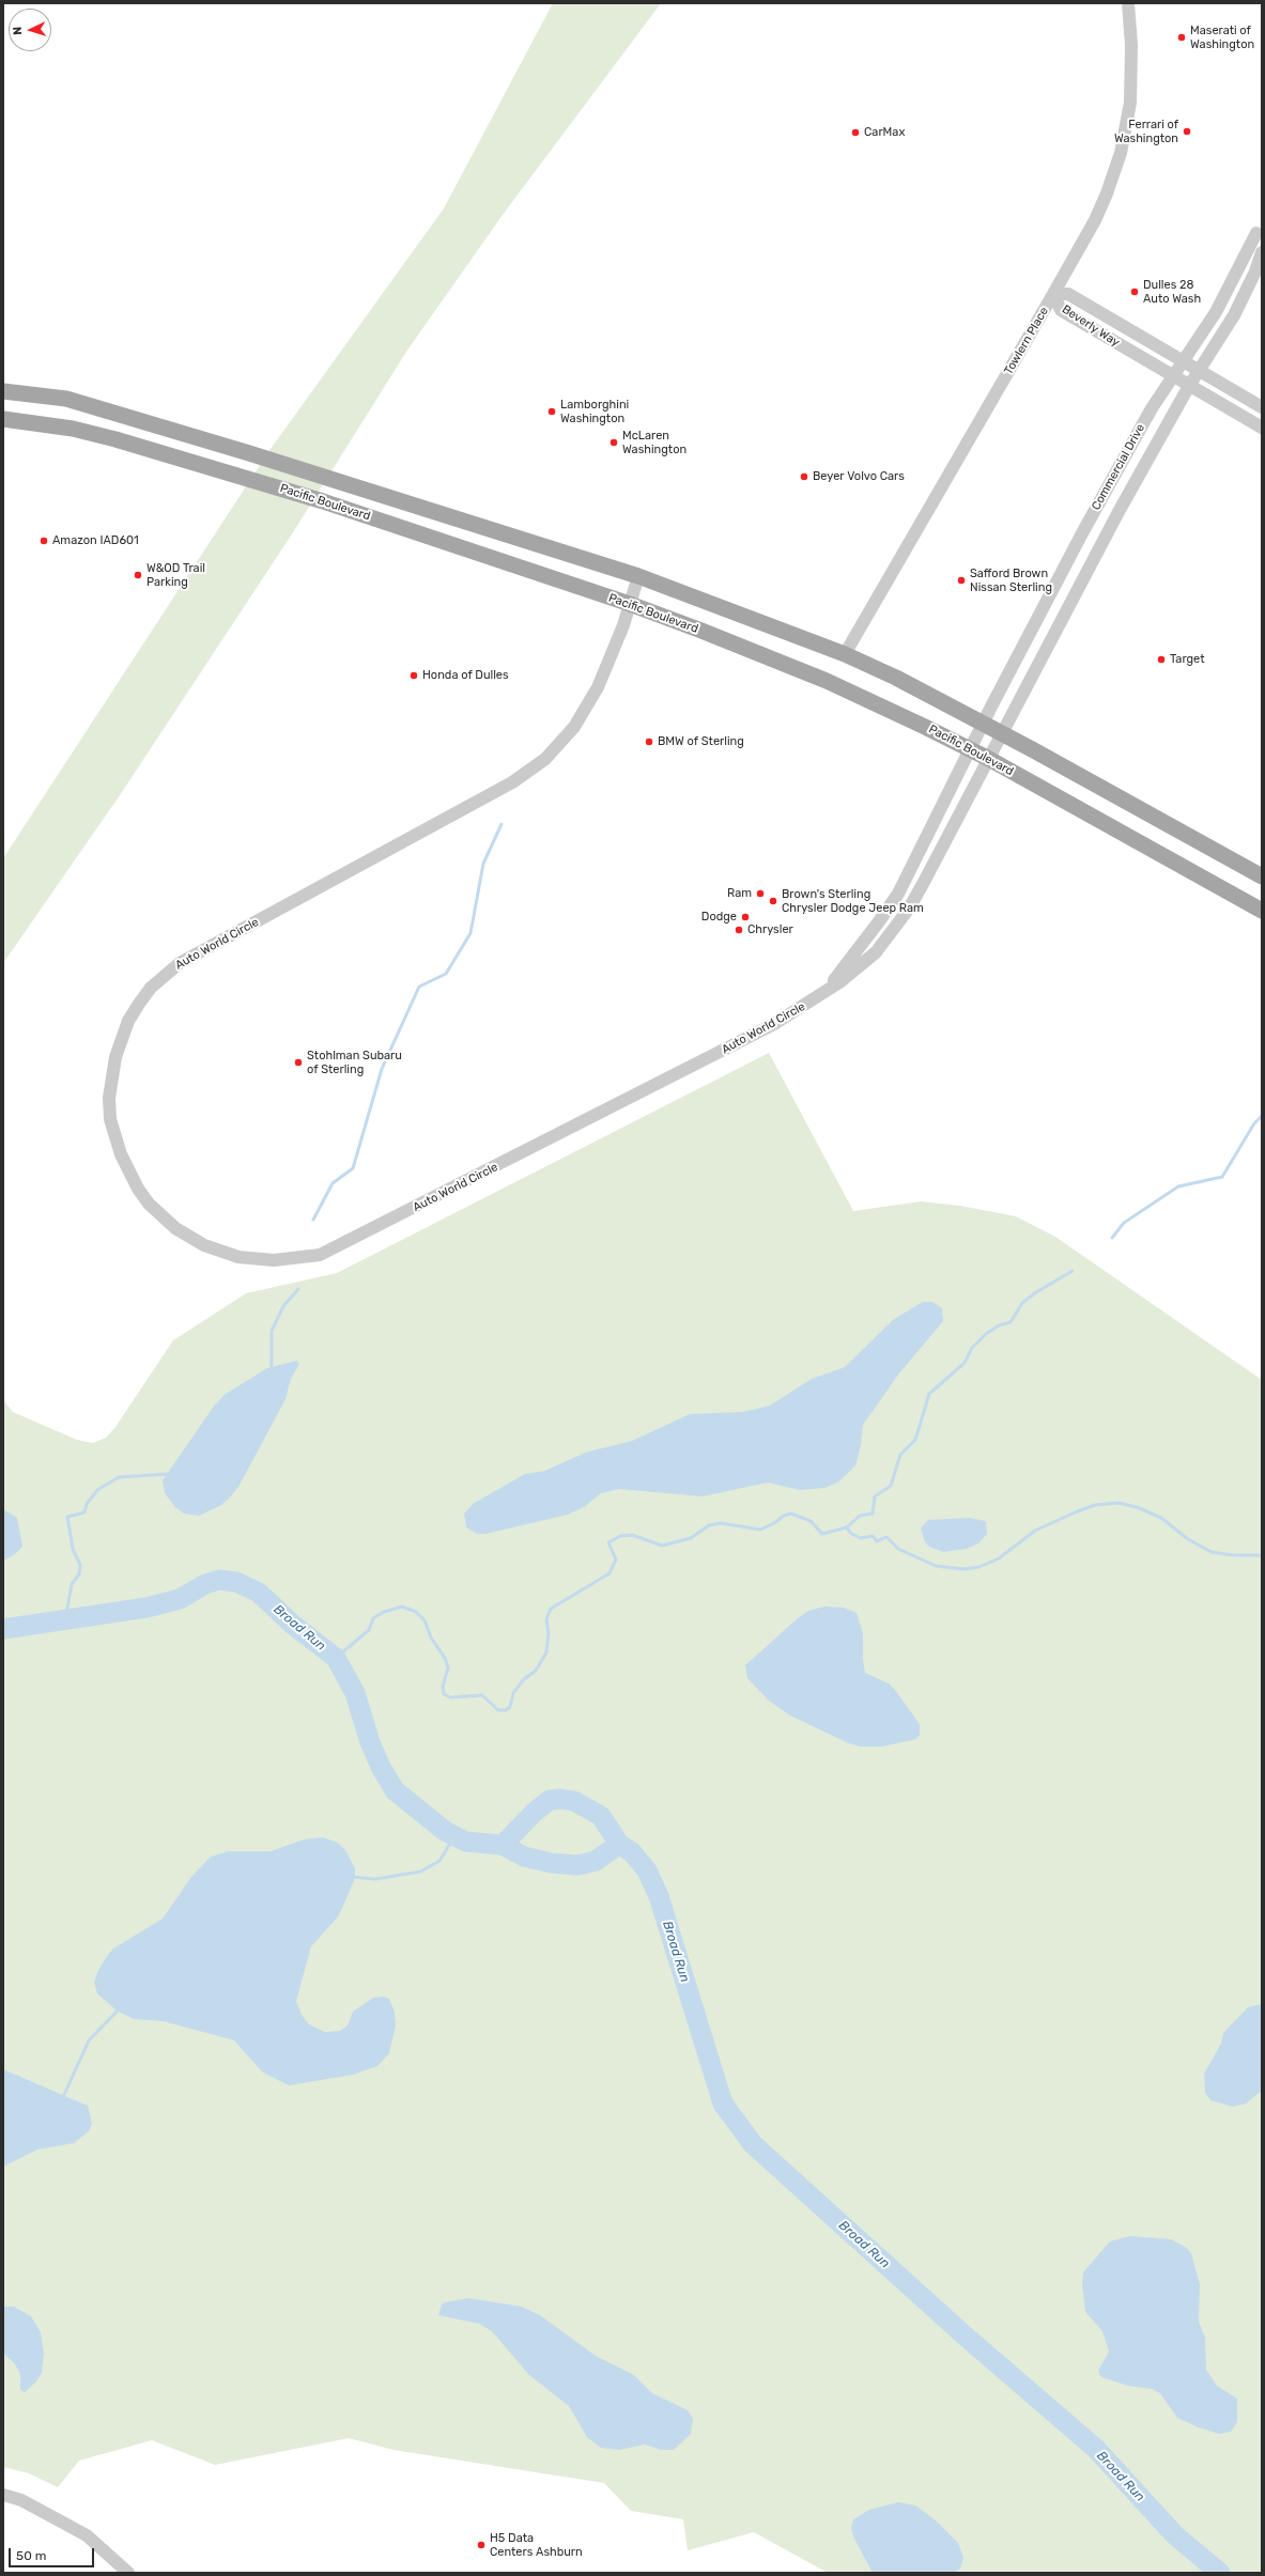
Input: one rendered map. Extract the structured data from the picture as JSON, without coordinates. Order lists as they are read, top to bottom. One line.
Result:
{"streets":{"main road":["Pacific Boulevard"],"street":["Beverly Way","Towlern Place","Commercial Drive","Auto World Circle"]},"crossings":[["Beverly Way","Towlern Place"],["Beverly Way","Commercial Drive"],["Towlern Place","Pacific Boulevard"],["Commercial Drive","Pacific Boulevard"],["Commercial Drive","Auto World Circle"],["Pacific Boulevard","Auto World Circle"]],"water":["Broad Run"],"places":["Maserati of Washington","Ferrari of Washington","CarMax","Dulles 28 Auto Wash","Lamborghini Washington","McLaren Washington","Beyer Volvo Cars","Amazon IAD601","W&OD Trail Parking","Safford Brown Nissan Sterling","Target","Honda of Dulles","BMW of Sterling","Ram","Brown's Sterling Chrysler Dodge Jeep Ram","Dodge","Chrysler","Stohlman Subaru of Sterling","H5 Data Centers Ashburn"],"scale_bar":"50 m","north":"left"}
